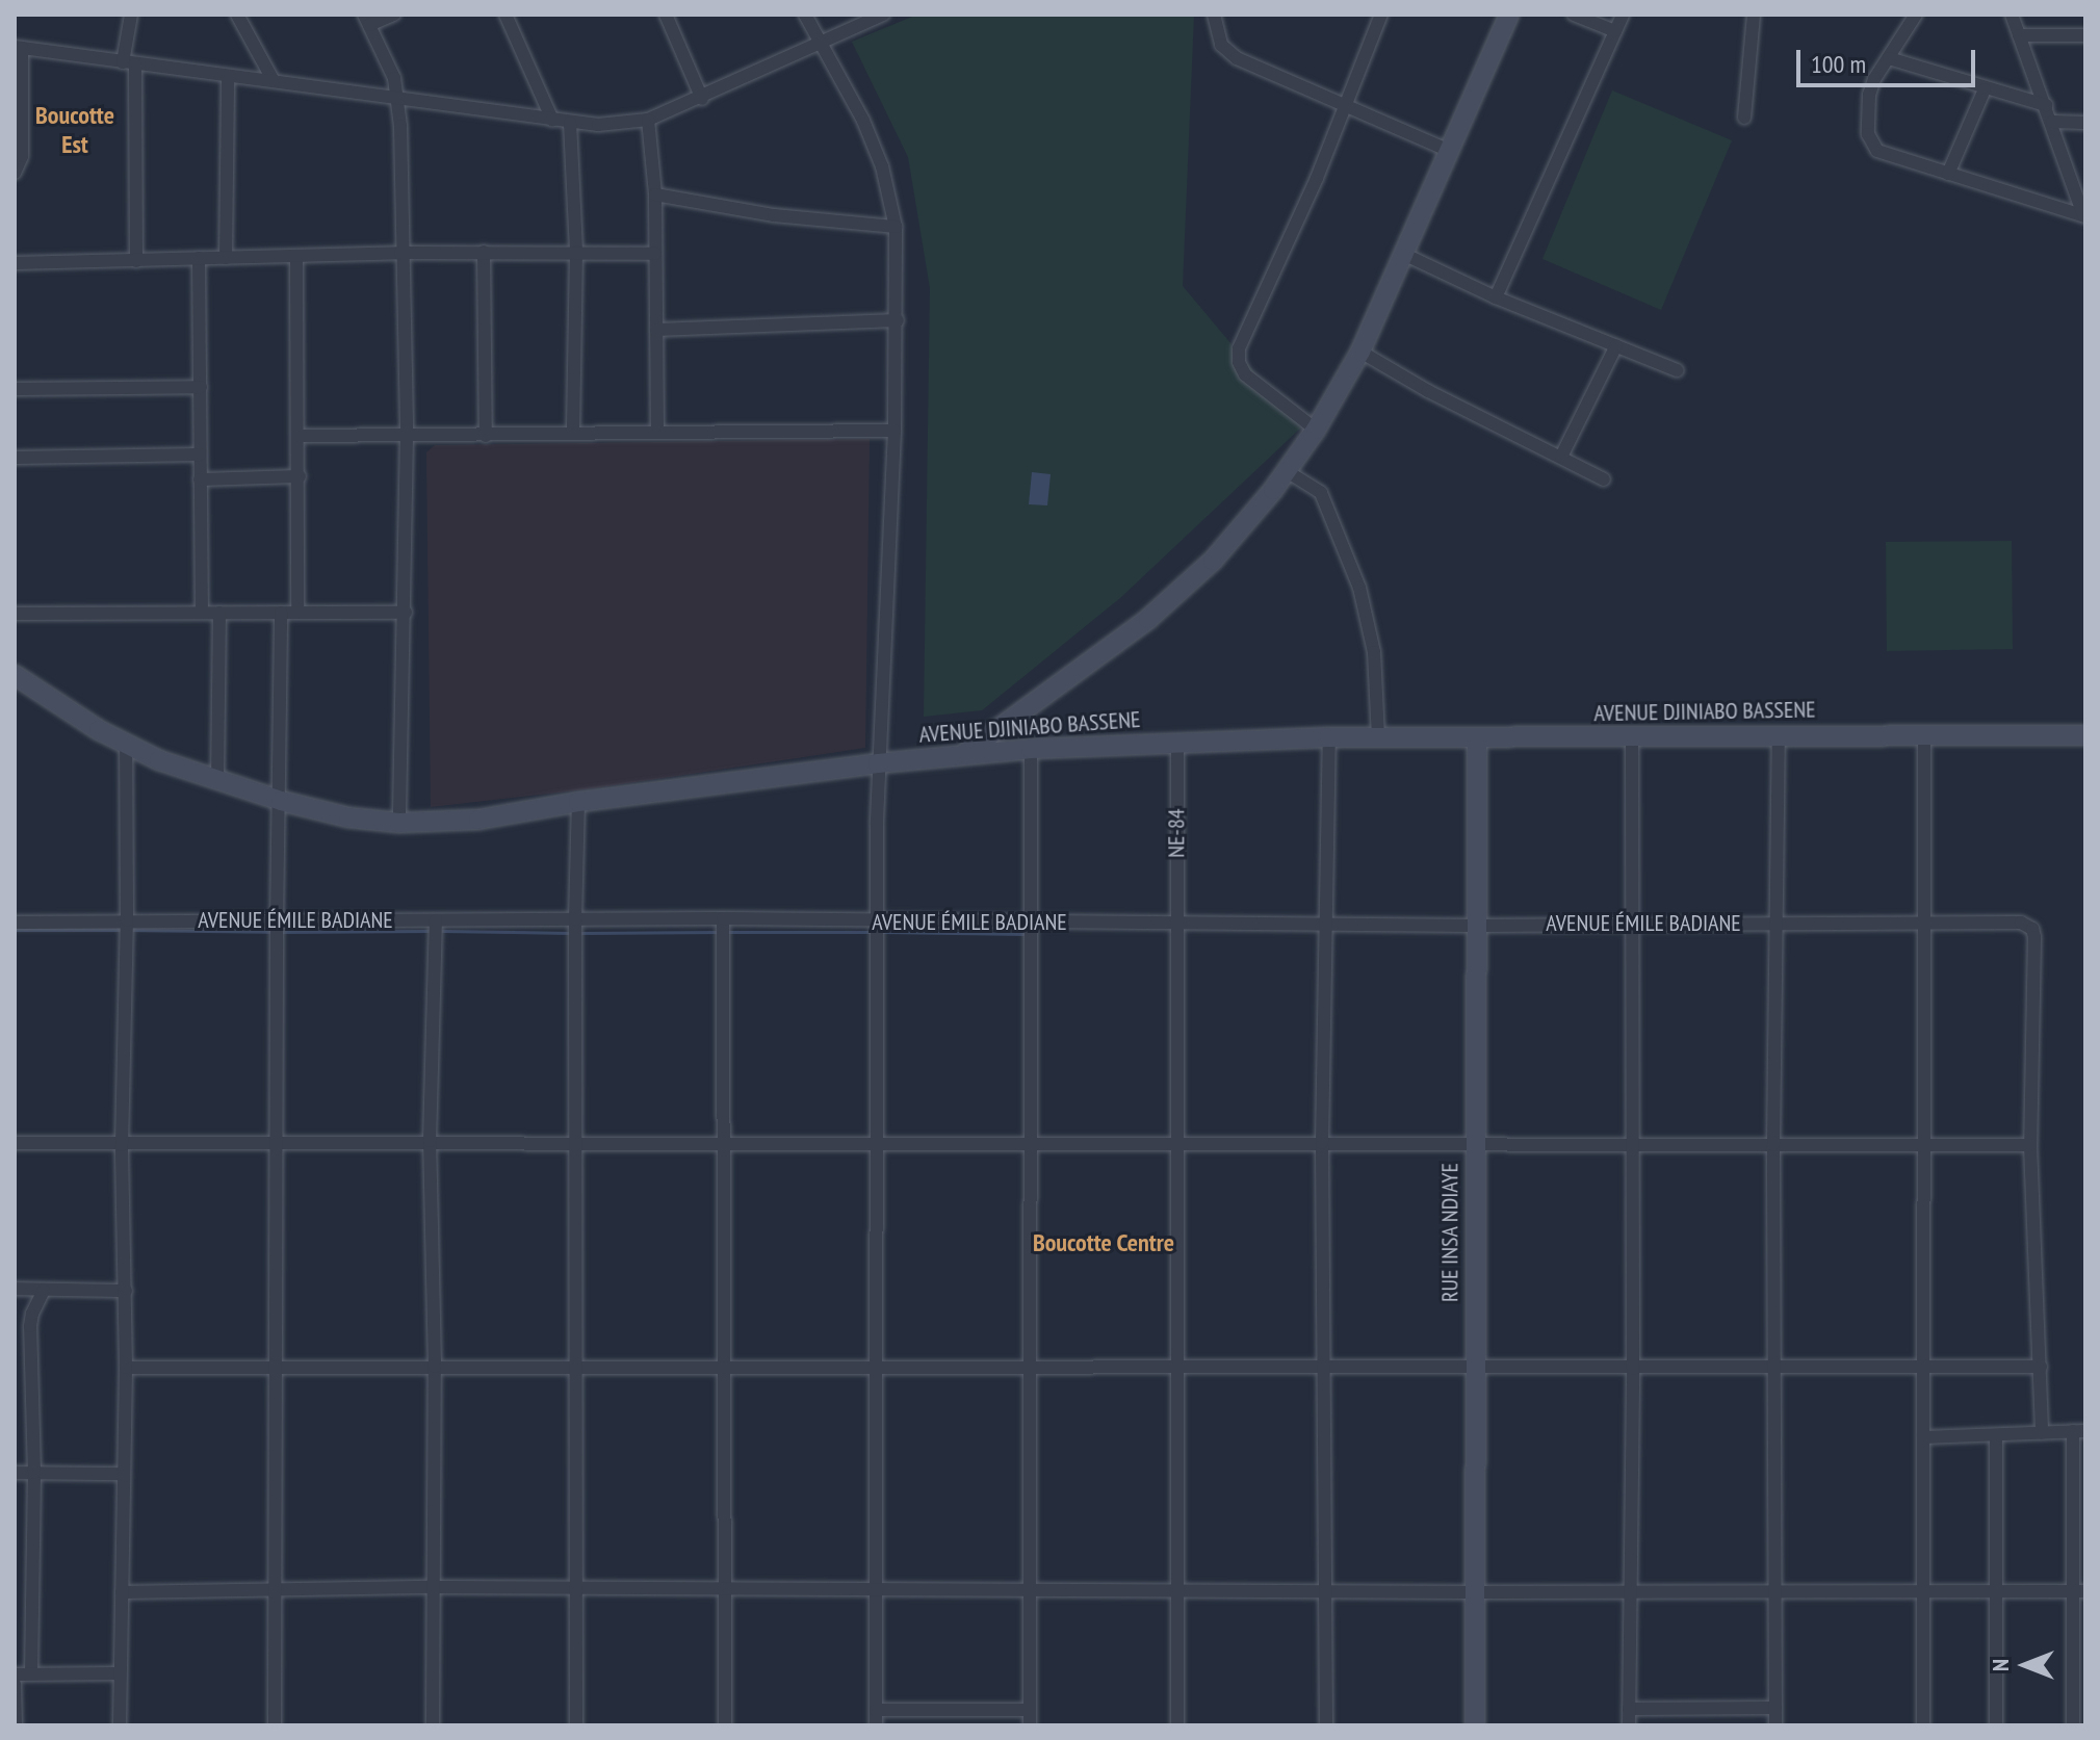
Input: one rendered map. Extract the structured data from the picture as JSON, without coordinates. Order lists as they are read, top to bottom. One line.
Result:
{"streets":{"main road":["AVENUE DJINIABO BASSENE","RUE INSA NDIAYE"],"street":["NE-84","AVENUE ÉMILE BADIANE"]},"crossings":[["AVENUE DJINIABO BASSENE","NE-84"],["AVENUE DJINIABO BASSENE","RUE INSA NDIAYE"],["NE-84","AVENUE ÉMILE BADIANE"],["AVENUE ÉMILE BADIANE","RUE INSA NDIAYE"]],"districts":["Boucotte Est","Boucotte Centre"],"scale_bar":"100 m","north":"left"}
